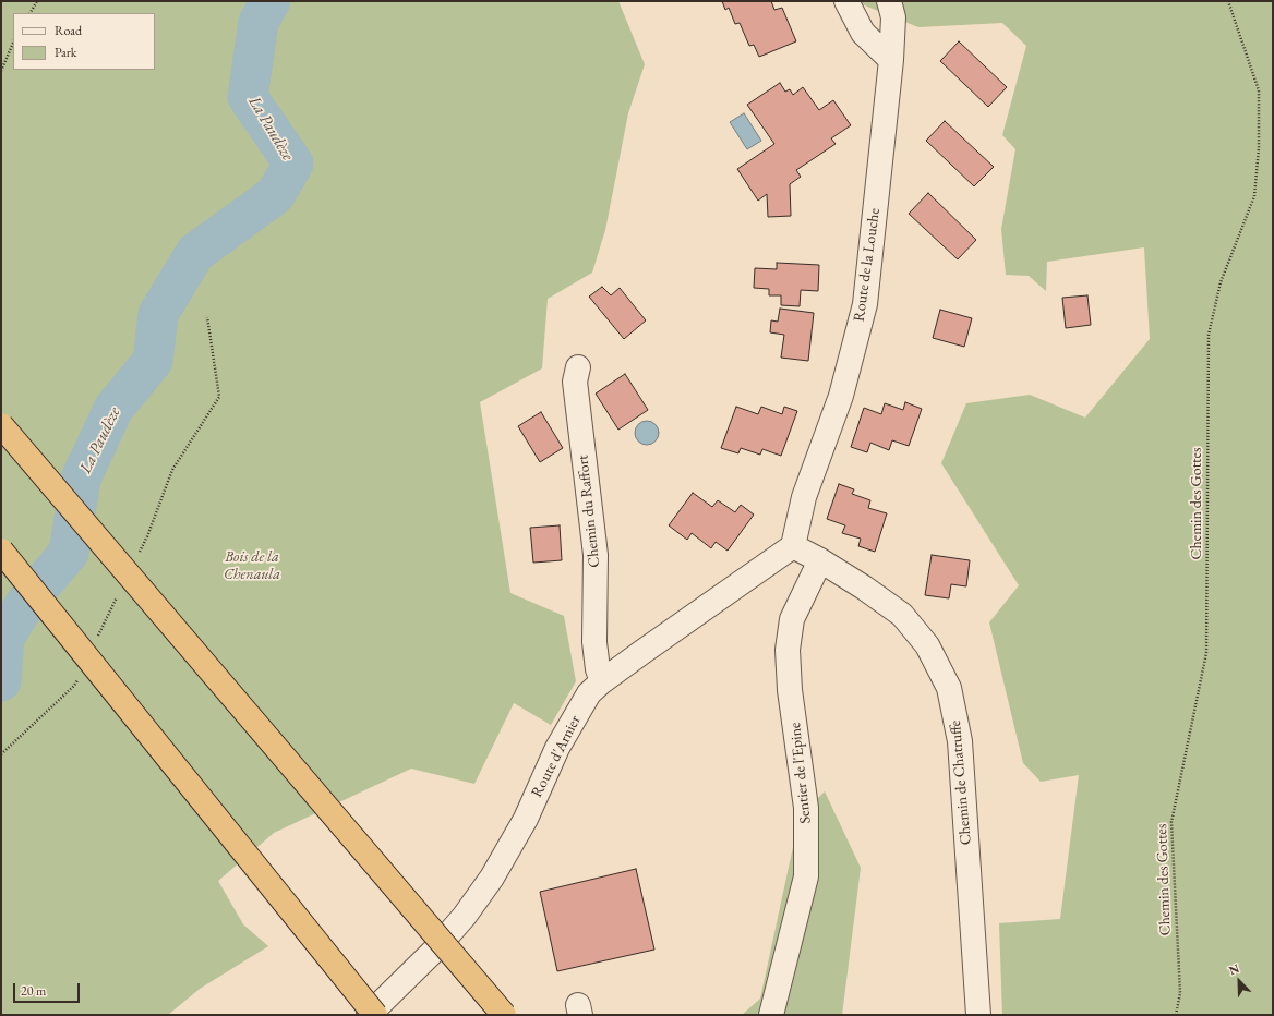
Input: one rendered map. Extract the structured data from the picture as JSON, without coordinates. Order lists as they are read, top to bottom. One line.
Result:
{"streets":{"street":["Route de la Louche","Chemin du Raffort","Route d'Arnier","Sentier de l'Epine","Chemin de Chatruffe"],"path":["Chemin des Gottes"]},"crossings":[["Route de la Louche","Route d'Arnier"],["Route de la Louche","Chemin de Chatruffe"],["Chemin du Raffort","Route d'Arnier"],["Route d'Arnier","Chemin de Chatruffe"],["Sentier de l'Epine","Chemin de Chatruffe"]],"water":["La Paudèze"],"parks":["Bois de la Chenaula"],"legend":["Road","Park"],"scale_bar":"20 m","north":"top left"}
